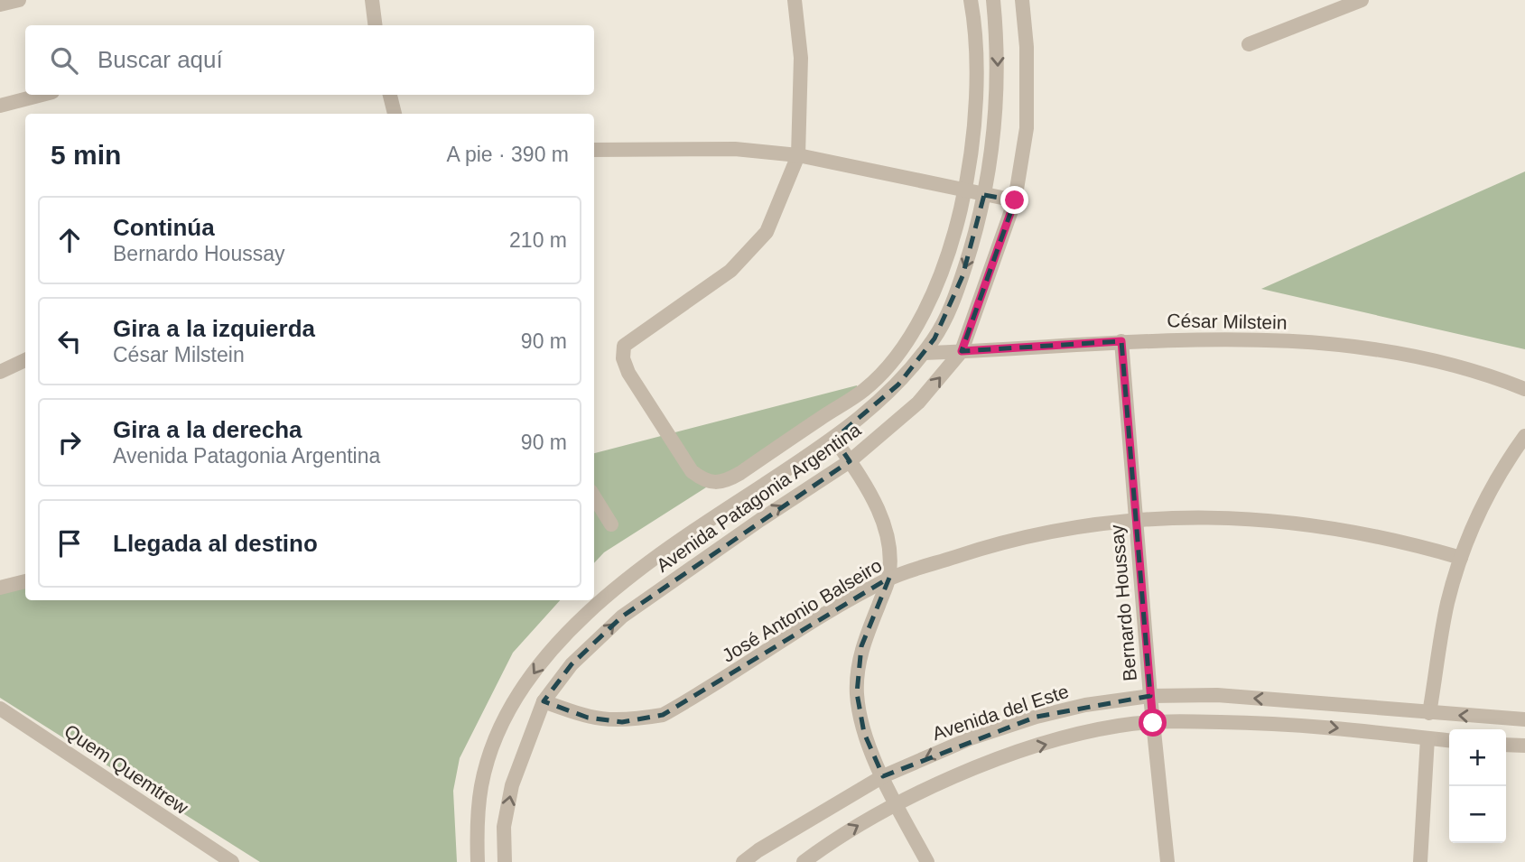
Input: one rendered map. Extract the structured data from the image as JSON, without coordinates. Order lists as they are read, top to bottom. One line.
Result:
{"streets":{"street":["César Milstein","Avenida Patagonia Argentina","Bernardo Houssay","José Antonio Balseiro","Avenida del Este","Quem Quemtrew"]},"crossings":[["César Milstein","Avenida Patagonia Argentina"],["César Milstein","Bernardo Houssay"],["Avenida Patagonia Argentina","José Antonio Balseiro"],["Bernardo Houssay","José Antonio Balseiro"],["Bernardo Houssay","Avenida del Este"]],"page":{"search":"Buscar aquí","heading":["5 min","A pie · 390 m"],"list":[["Continúa","Bernardo Houssay","210 m"],["Gira a la izquierda","César Milstein","90 m"],["Gira a la derecha","Avenida Patagonia Argentina","90 m"],"Llegada al destino"],"map_buttons":["+","−"]}}
